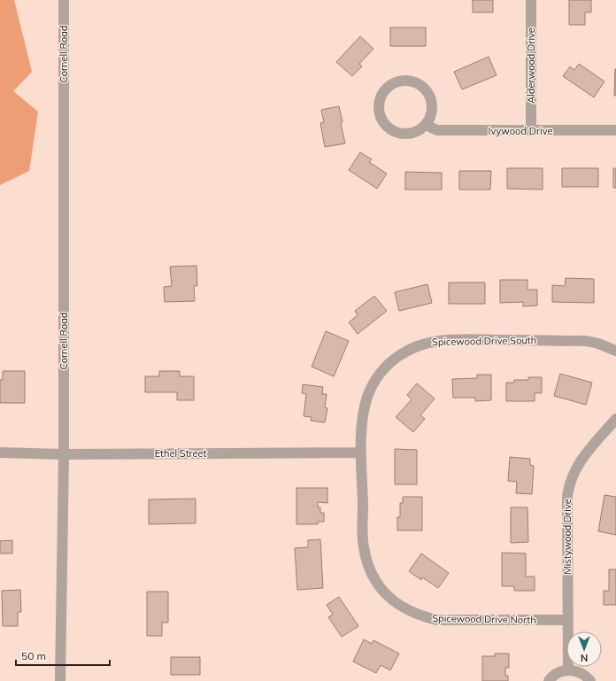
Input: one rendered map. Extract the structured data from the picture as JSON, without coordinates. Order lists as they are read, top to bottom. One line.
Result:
{"streets":{"street":["Cornell Road","Alderwood Drive","Ivywood Drive","Spicewood Drive South","Ethel Street","Mistywood Drive","Spicewood Drive North"]},"crossings":[["Cornell Road","Ethel Street"],["Alderwood Drive","Ivywood Drive"],["Spicewood Drive South","Ethel Street"],["Spicewood Drive South","Spicewood Drive North"],["Ethel Street","Spicewood Drive North"],["Mistywood Drive","Spicewood Drive North"]],"scale_bar":"50 m","north":"bottom"}
